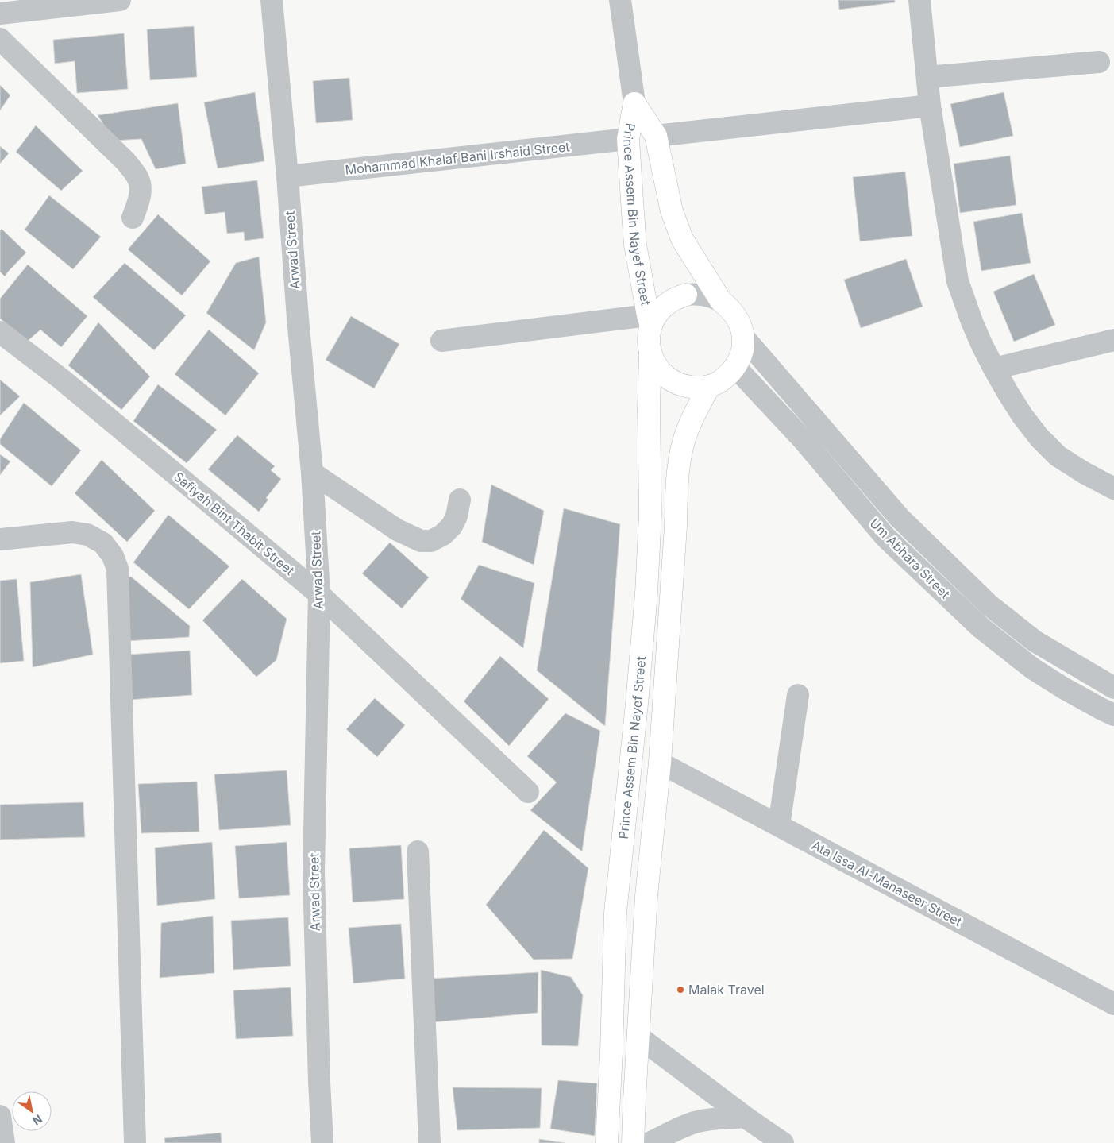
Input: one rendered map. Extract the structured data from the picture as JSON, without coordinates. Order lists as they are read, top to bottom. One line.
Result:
{"streets":{"main road":["Prince Assem Bin Nayef Street"],"street":["Mohammad Khalaf Bani Irshaid Street","Arwad Street","Safiyah Bint Thabit Street","Um Abhara Street","Ata Issa Al-Manaseer Street"]},"crossings":[["Mohammad Khalaf Bani Irshaid Street","Prince Assem Bin Nayef Street"],["Mohammad Khalaf Bani Irshaid Street","Arwad Street"],["Prince Assem Bin Nayef Street","Um Abhara Street"],["Prince Assem Bin Nayef Street","Ata Issa Al-Manaseer Street"],["Arwad Street","Safiyah Bint Thabit Street"]],"places":["Malak Travel"],"north":"bottom right"}
